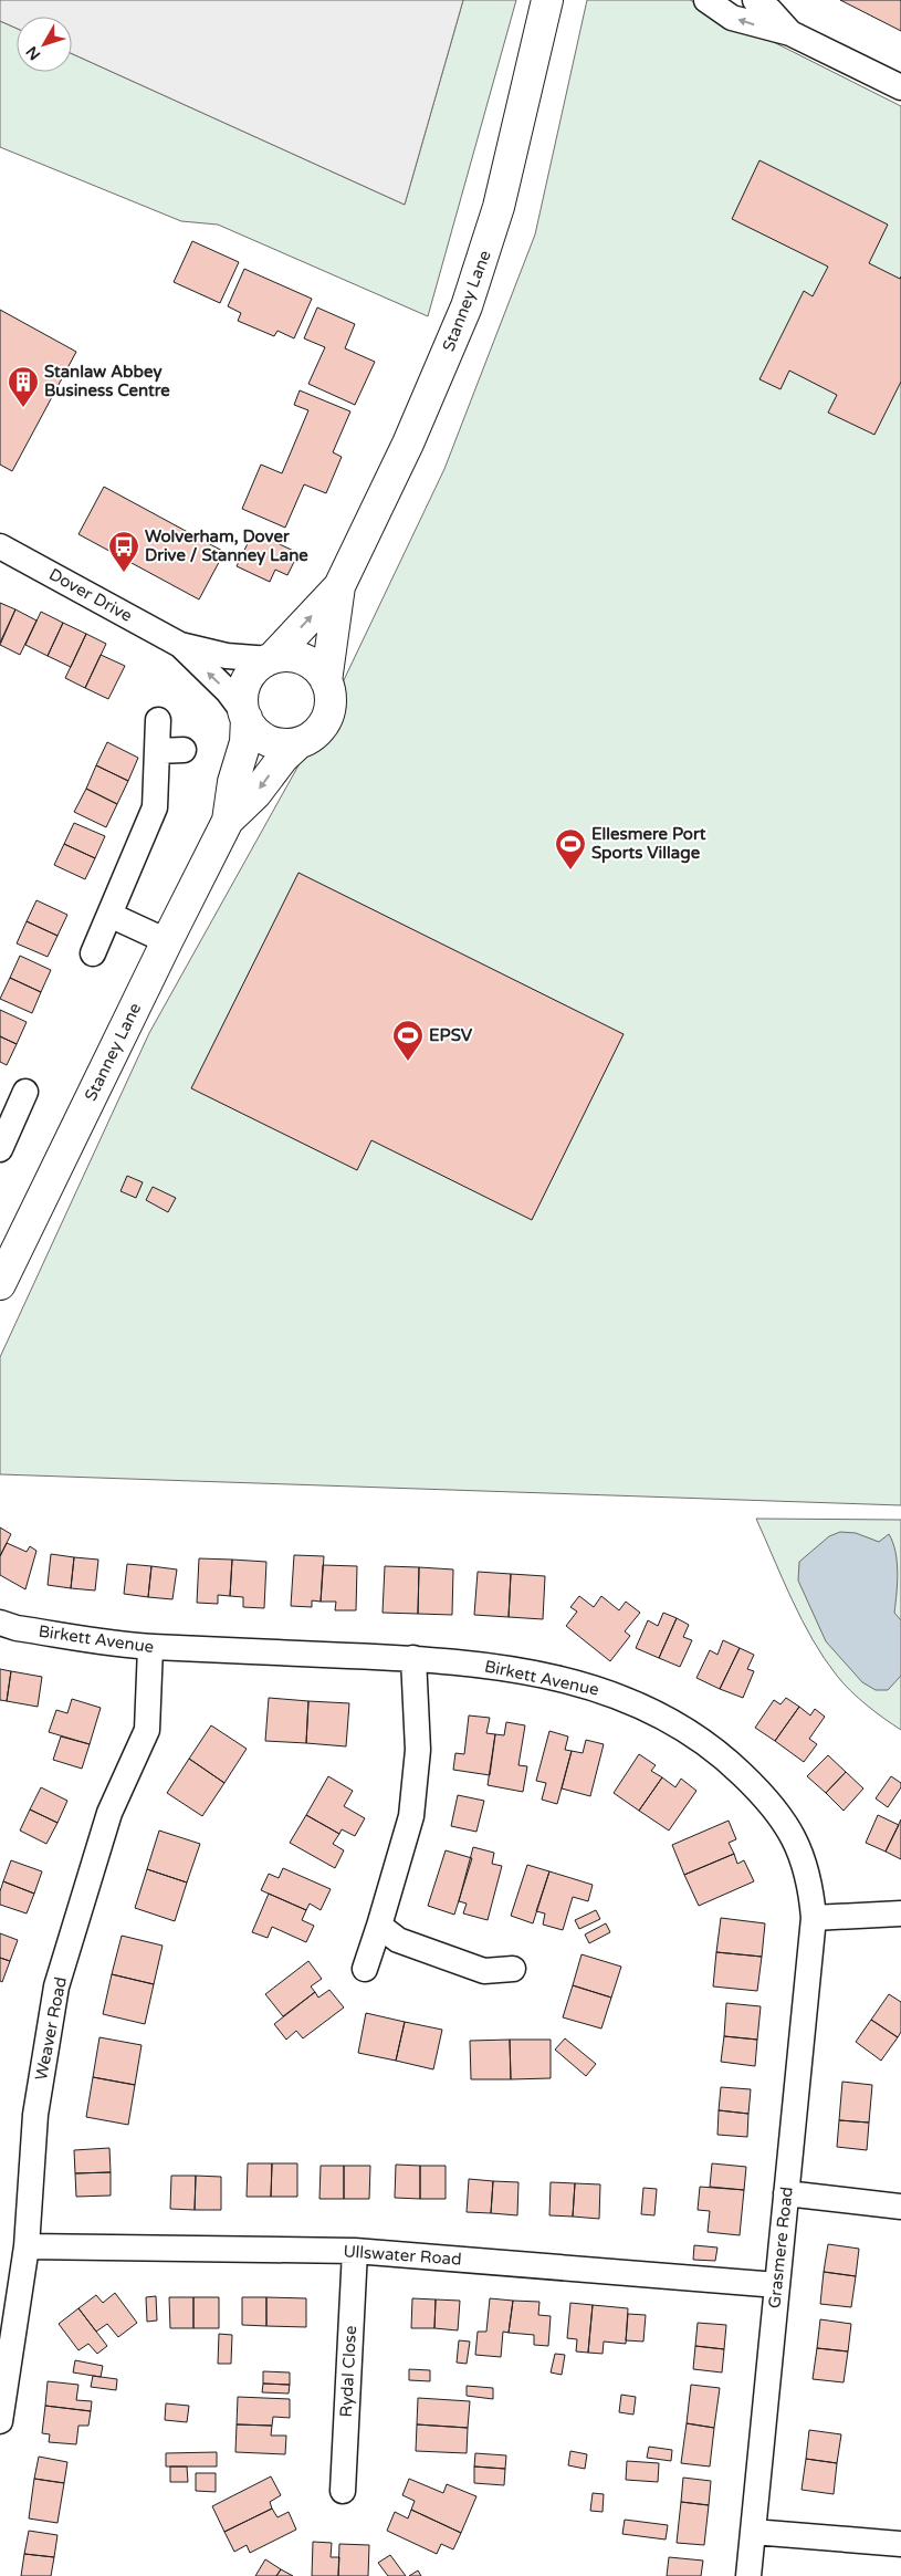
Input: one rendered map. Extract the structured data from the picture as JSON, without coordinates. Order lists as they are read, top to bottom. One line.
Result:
{"streets":{"main road":["Stanney Lane"],"street":["Dover Drive","Birkett Avenue","Weaver Road","Grasmere Road","Ullswater Road","Rydal Close"]},"crossings":[["Stanney Lane","Dover Drive"],["Birkett Avenue","Weaver Road"],["Birkett Avenue","Grasmere Road"],["Weaver Road","Ullswater Road"],["Grasmere Road","Ullswater Road"],["Ullswater Road","Rydal Close"]],"places":{"building":["Stanlaw Abbey Business Centre"],"bus stop":["Wolverham, Dover Drive / Stanney Lane"],"sports":["Ellesmere Port Sports Village","EPSV"]},"north":"bottom left"}
